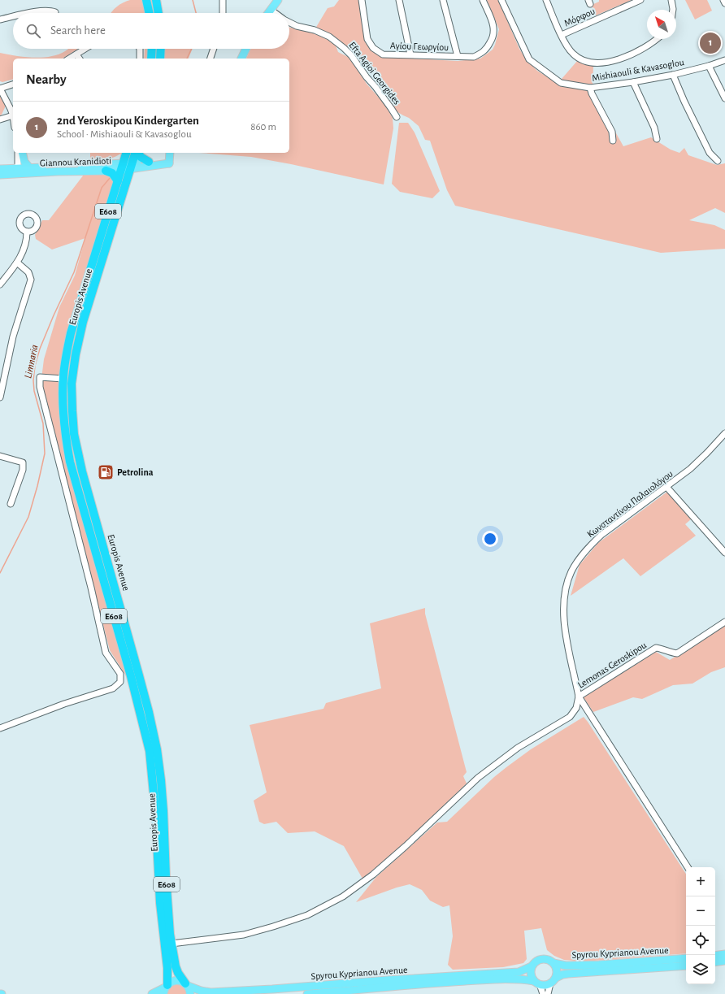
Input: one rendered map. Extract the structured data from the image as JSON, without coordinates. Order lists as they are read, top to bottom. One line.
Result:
{"streets":{"highway":["E608","Europis Avenue"],"main road":["Giannou Kranidioti","Spyrou Kyprianou Avenue"],"street":["Μόρφου","Αγίου Γεωργίου","Mishiaouli & Kavasoglou","Efta Agioi Georgides","Κωνσταντίνου Παλαιολόγου","Lemonas Geroskipou"]},"crossings":[["Giannou Kranidioti","Europis Avenue"],["Europis Avenue","Spyrou Kyprianou Avenue"],["Κωνσταντίνου Παλαιολόγου","Lemonas Geroskipou"]],"water":["Limnaria"],"places":{"fuel station":["Petrolina"]},"north":"top left","page":{"search":"Search here","pins":"1","heading":"Nearby","list":[{"mark":"1","name":"2nd Yeroskipou Kindergarten","note":"School · Mishiaouli & Kavasoglou","value":"860 m"}],"map_buttons":["+","−"]}}
